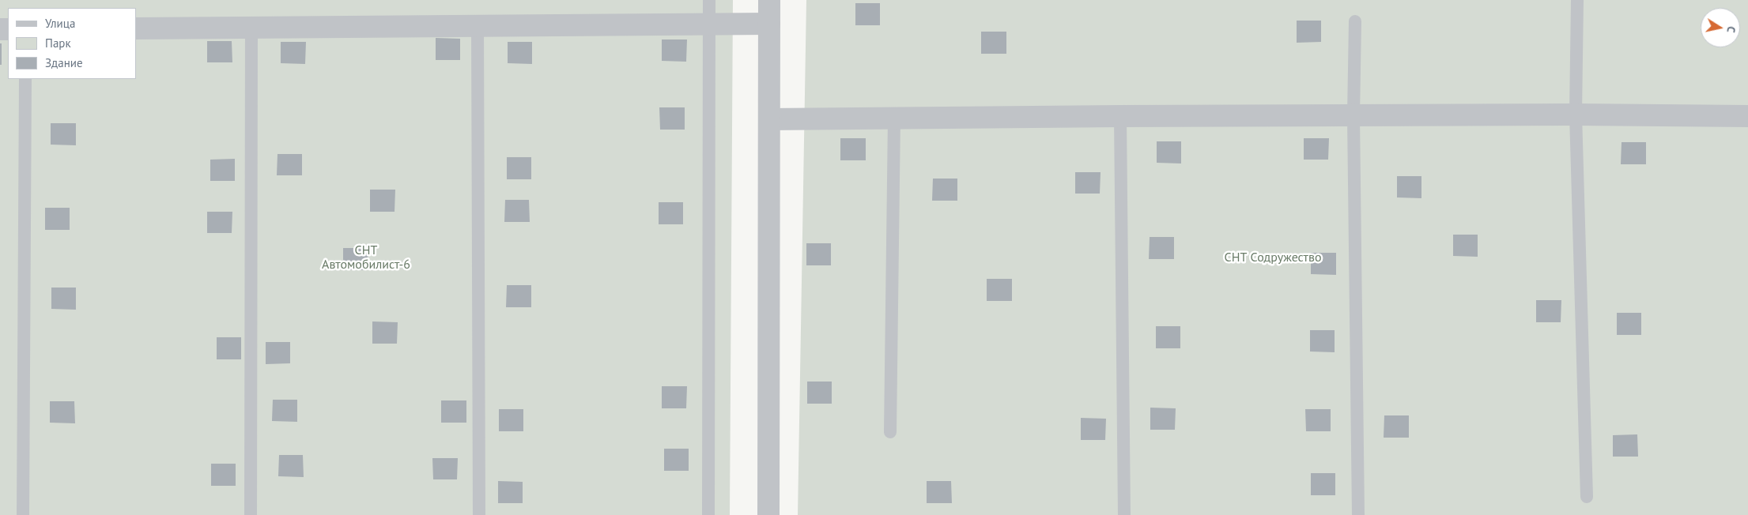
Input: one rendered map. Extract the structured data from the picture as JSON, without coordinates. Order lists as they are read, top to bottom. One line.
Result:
{"parks":["СНТ Автомобилист-6","СНТ Содружество"],"legend":["Улица","Парк","Здание"],"north":"right"}
